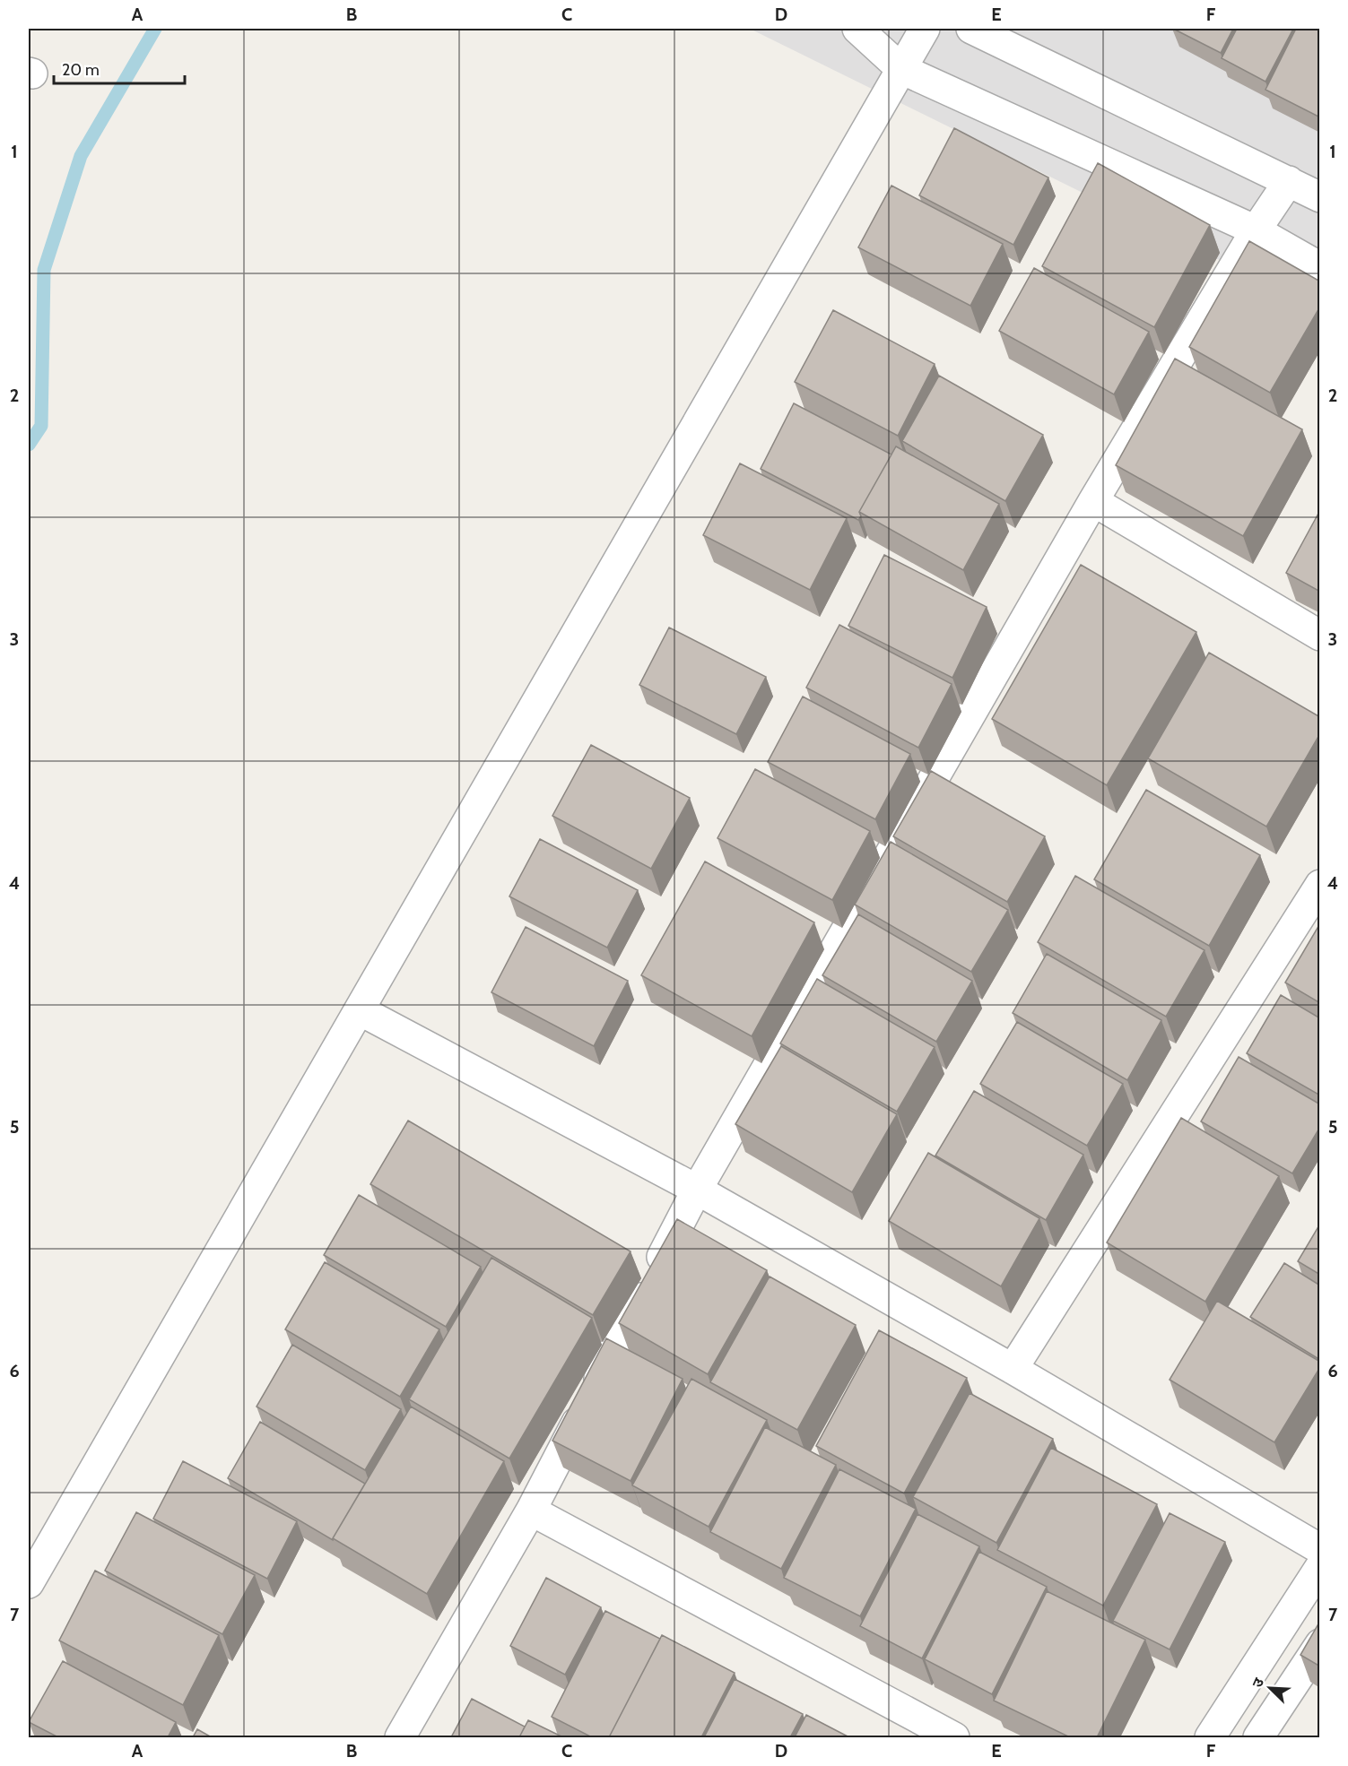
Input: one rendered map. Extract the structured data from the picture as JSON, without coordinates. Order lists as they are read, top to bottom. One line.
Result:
{"scale_bar":"20 m","north":"top left","grid":{"columns":["A","B","C","D","E","F"],"rows":["1","2","3","4","5","6","7"]}}
